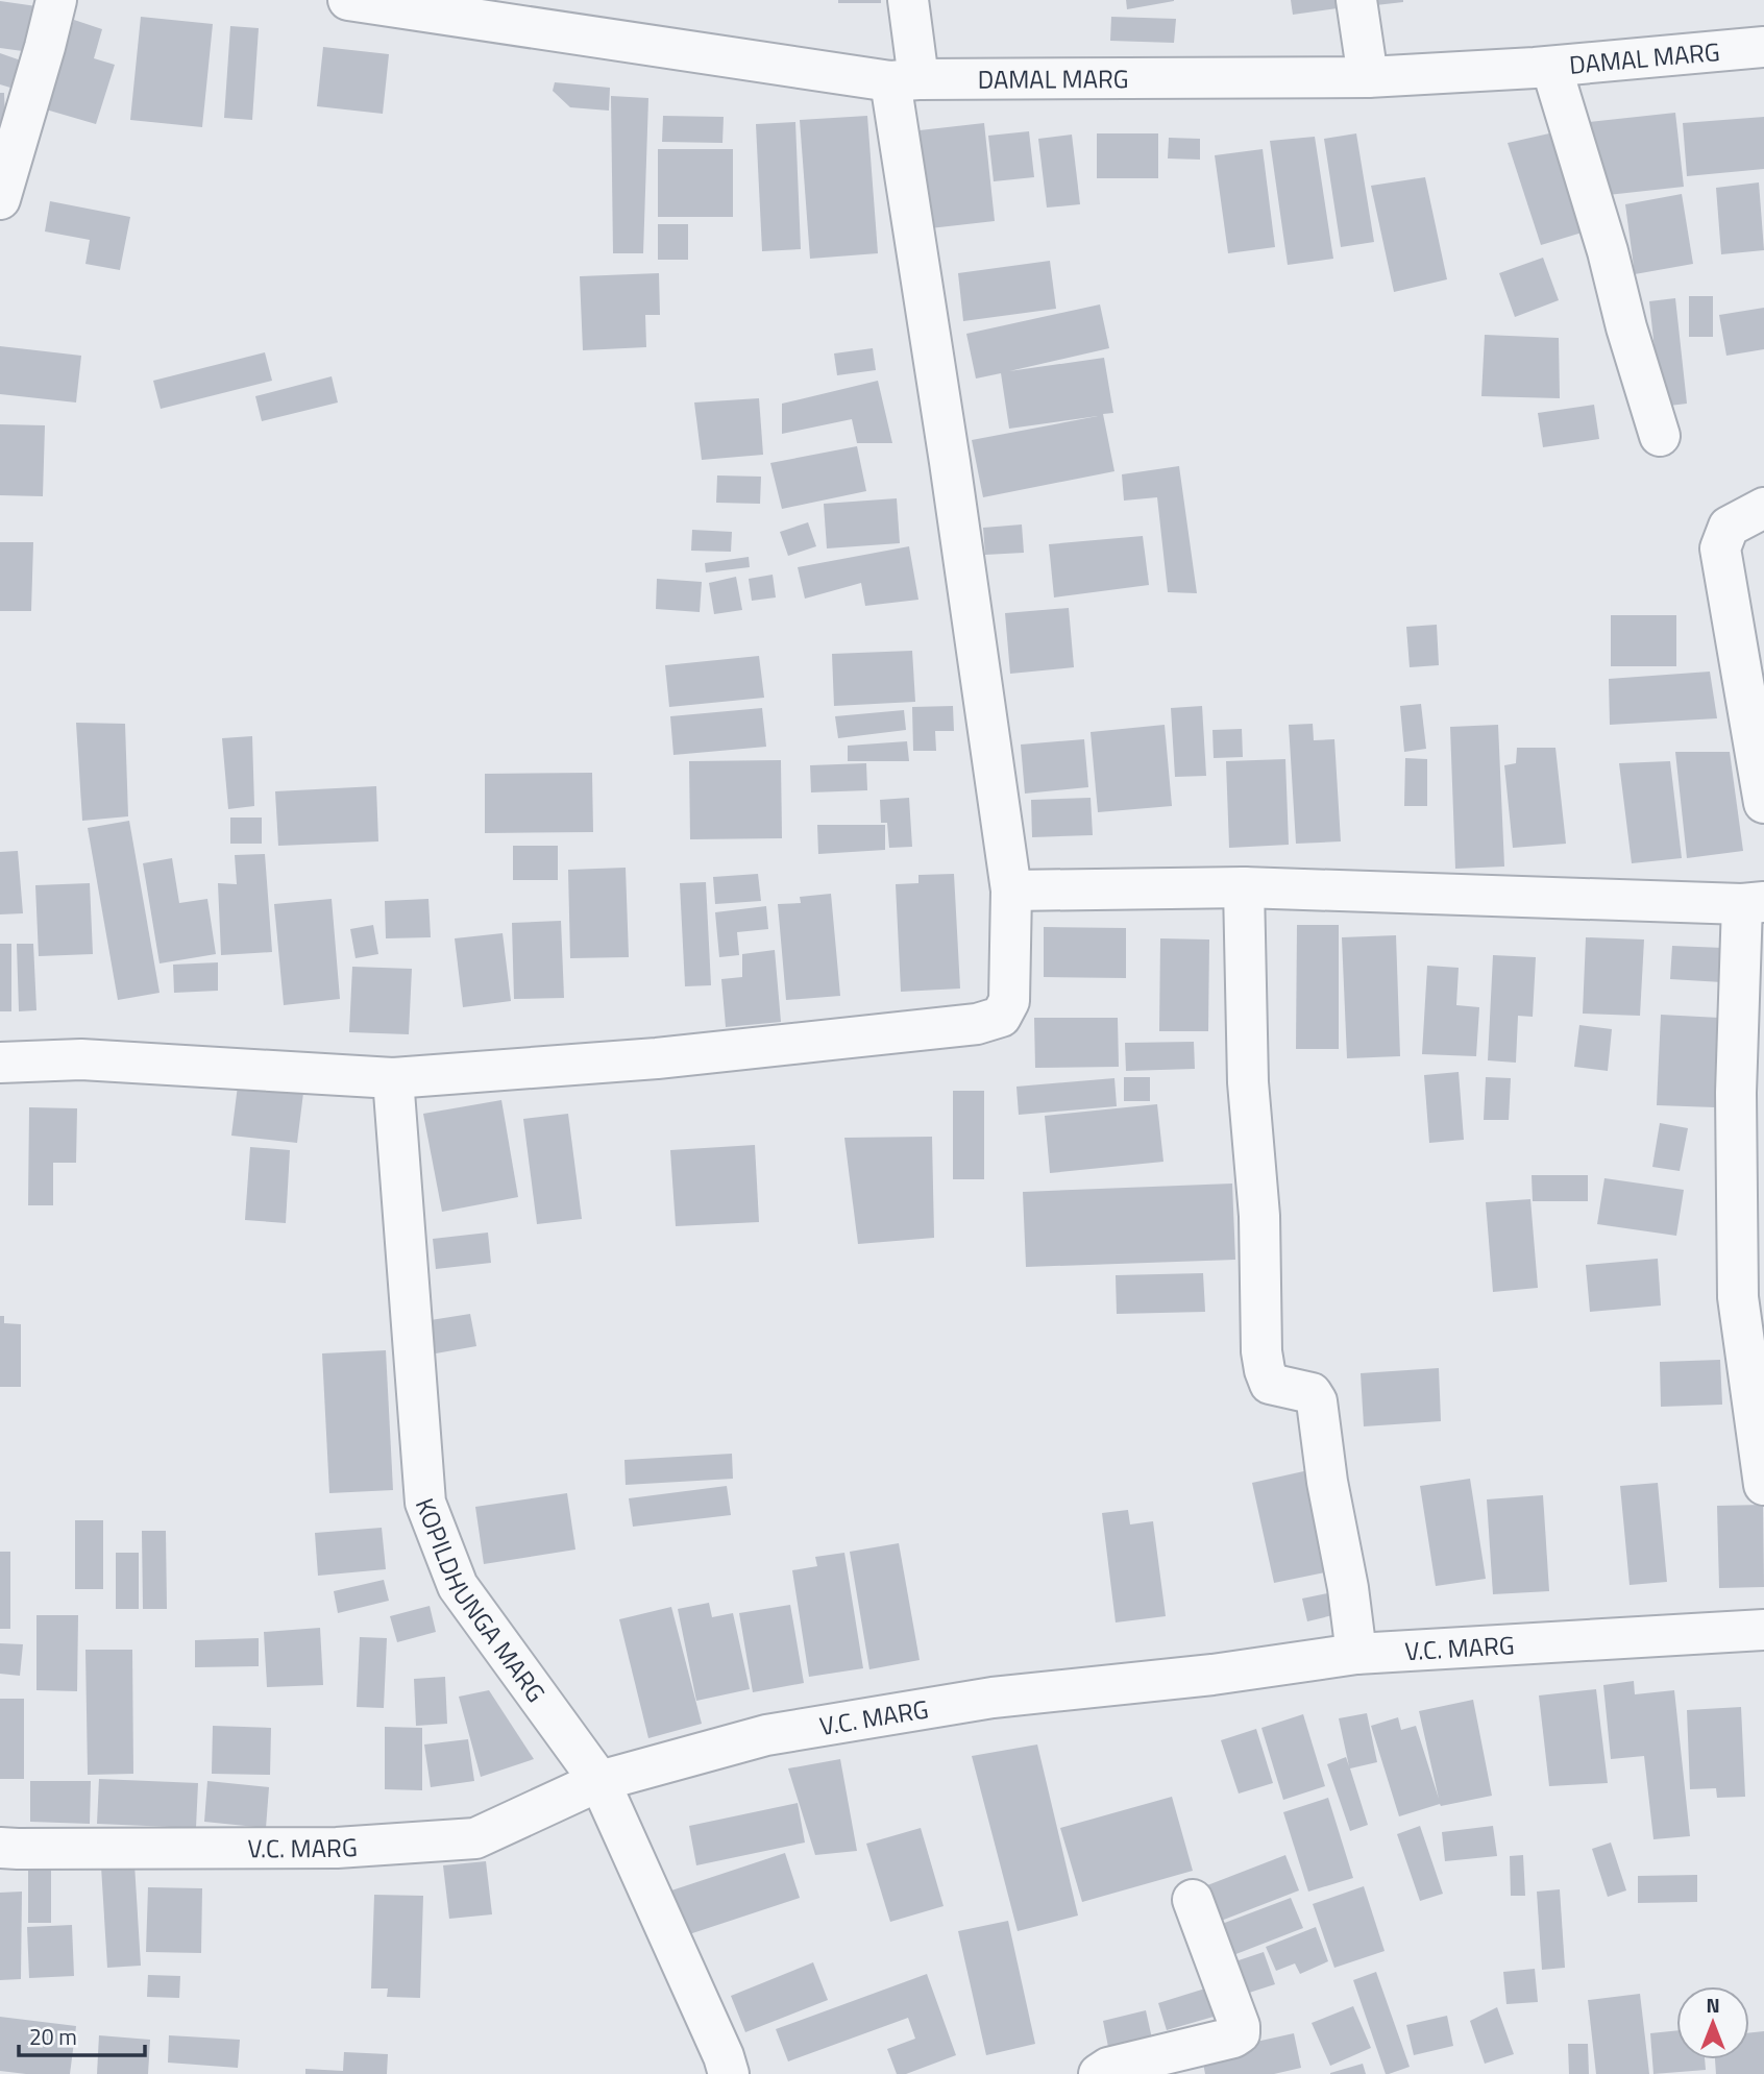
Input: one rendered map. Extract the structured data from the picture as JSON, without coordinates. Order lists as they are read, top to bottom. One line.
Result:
{"streets":{"street":["DAMAL MARG","KOPILDHUNGA MARG","V.C. MARG"]},"crossings":[["KOPILDHUNGA MARG","V.C. MARG"]],"scale_bar":"20 m","north":"top"}
